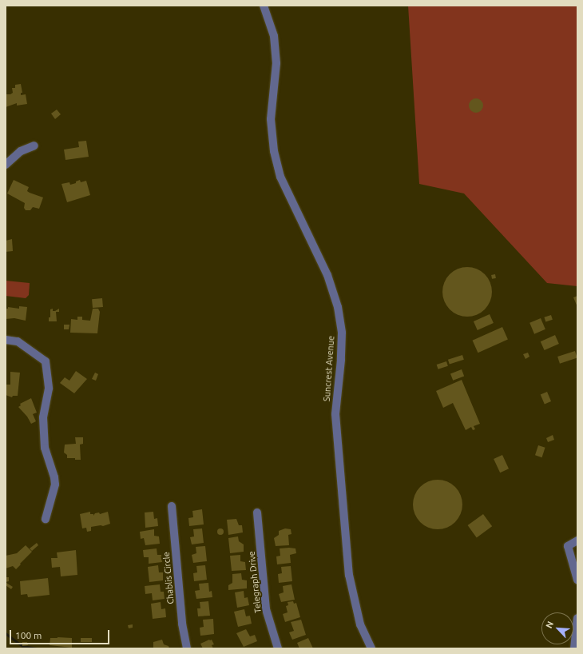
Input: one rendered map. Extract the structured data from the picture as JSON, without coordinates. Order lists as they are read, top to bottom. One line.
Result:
{"streets":{"street":["Suncrest Avenue","Chablis Circle","Telegraph Drive"]},"scale_bar":"100 m","north":"top left"}
